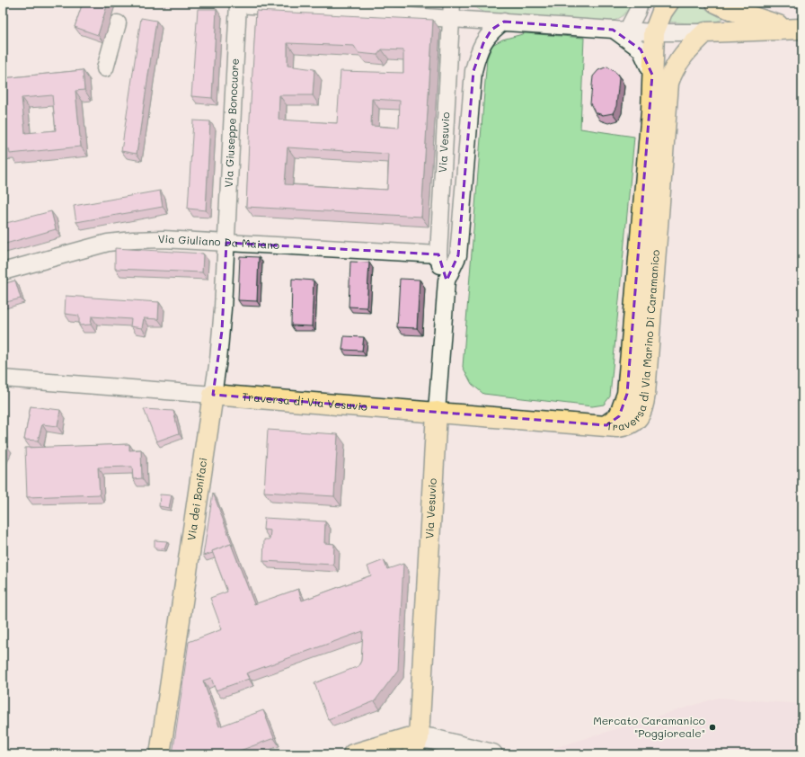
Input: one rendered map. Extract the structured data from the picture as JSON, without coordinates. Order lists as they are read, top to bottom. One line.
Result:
{"streets":{"main road":["Via Vesuvio","Traversa di Via Marino Di Caramanico","Traversa di Via Vesuvio","Via dei Bonifaci"],"street":["Via Giuseppe Bonocuore","Via Giuliano Da Maiano"]},"crossings":[["Via Giuseppe Bonocuore","Via Giuliano Da Maiano"],["Via Giuseppe Bonocuore","Via dei Bonifaci"],["Via Vesuvio","Via Giuliano Da Maiano"],["Via Vesuvio","Traversa di Via Vesuvio"],["Via Giuliano Da Maiano","Via dei Bonifaci"],["Traversa di Via Marino Di Caramanico","Traversa di Via Vesuvio"],["Traversa di Via Vesuvio","Via dei Bonifaci"]],"places":["Mercato Caramanico \"Poggioreale\""]}
